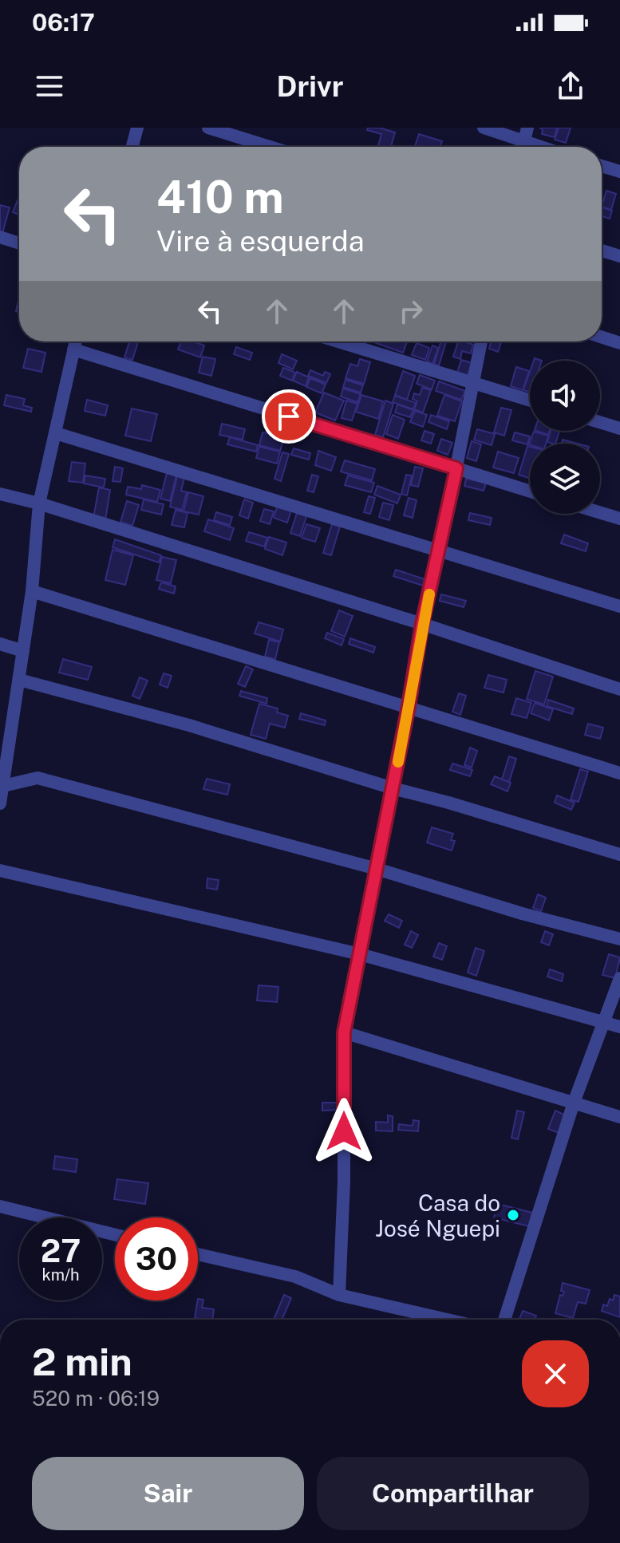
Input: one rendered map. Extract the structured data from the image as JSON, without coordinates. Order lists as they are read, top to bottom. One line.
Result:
{"places":["Casa do José Nguepi"],"page":{"status":"06:17","header":"Drivr","turn":["410 m","Vire à esquerda"],"speed":"27 km/h","limit":"30","heading":["2 min","520 m · 06:19"],"buttons":["Sair","Compartilhar"]}}
